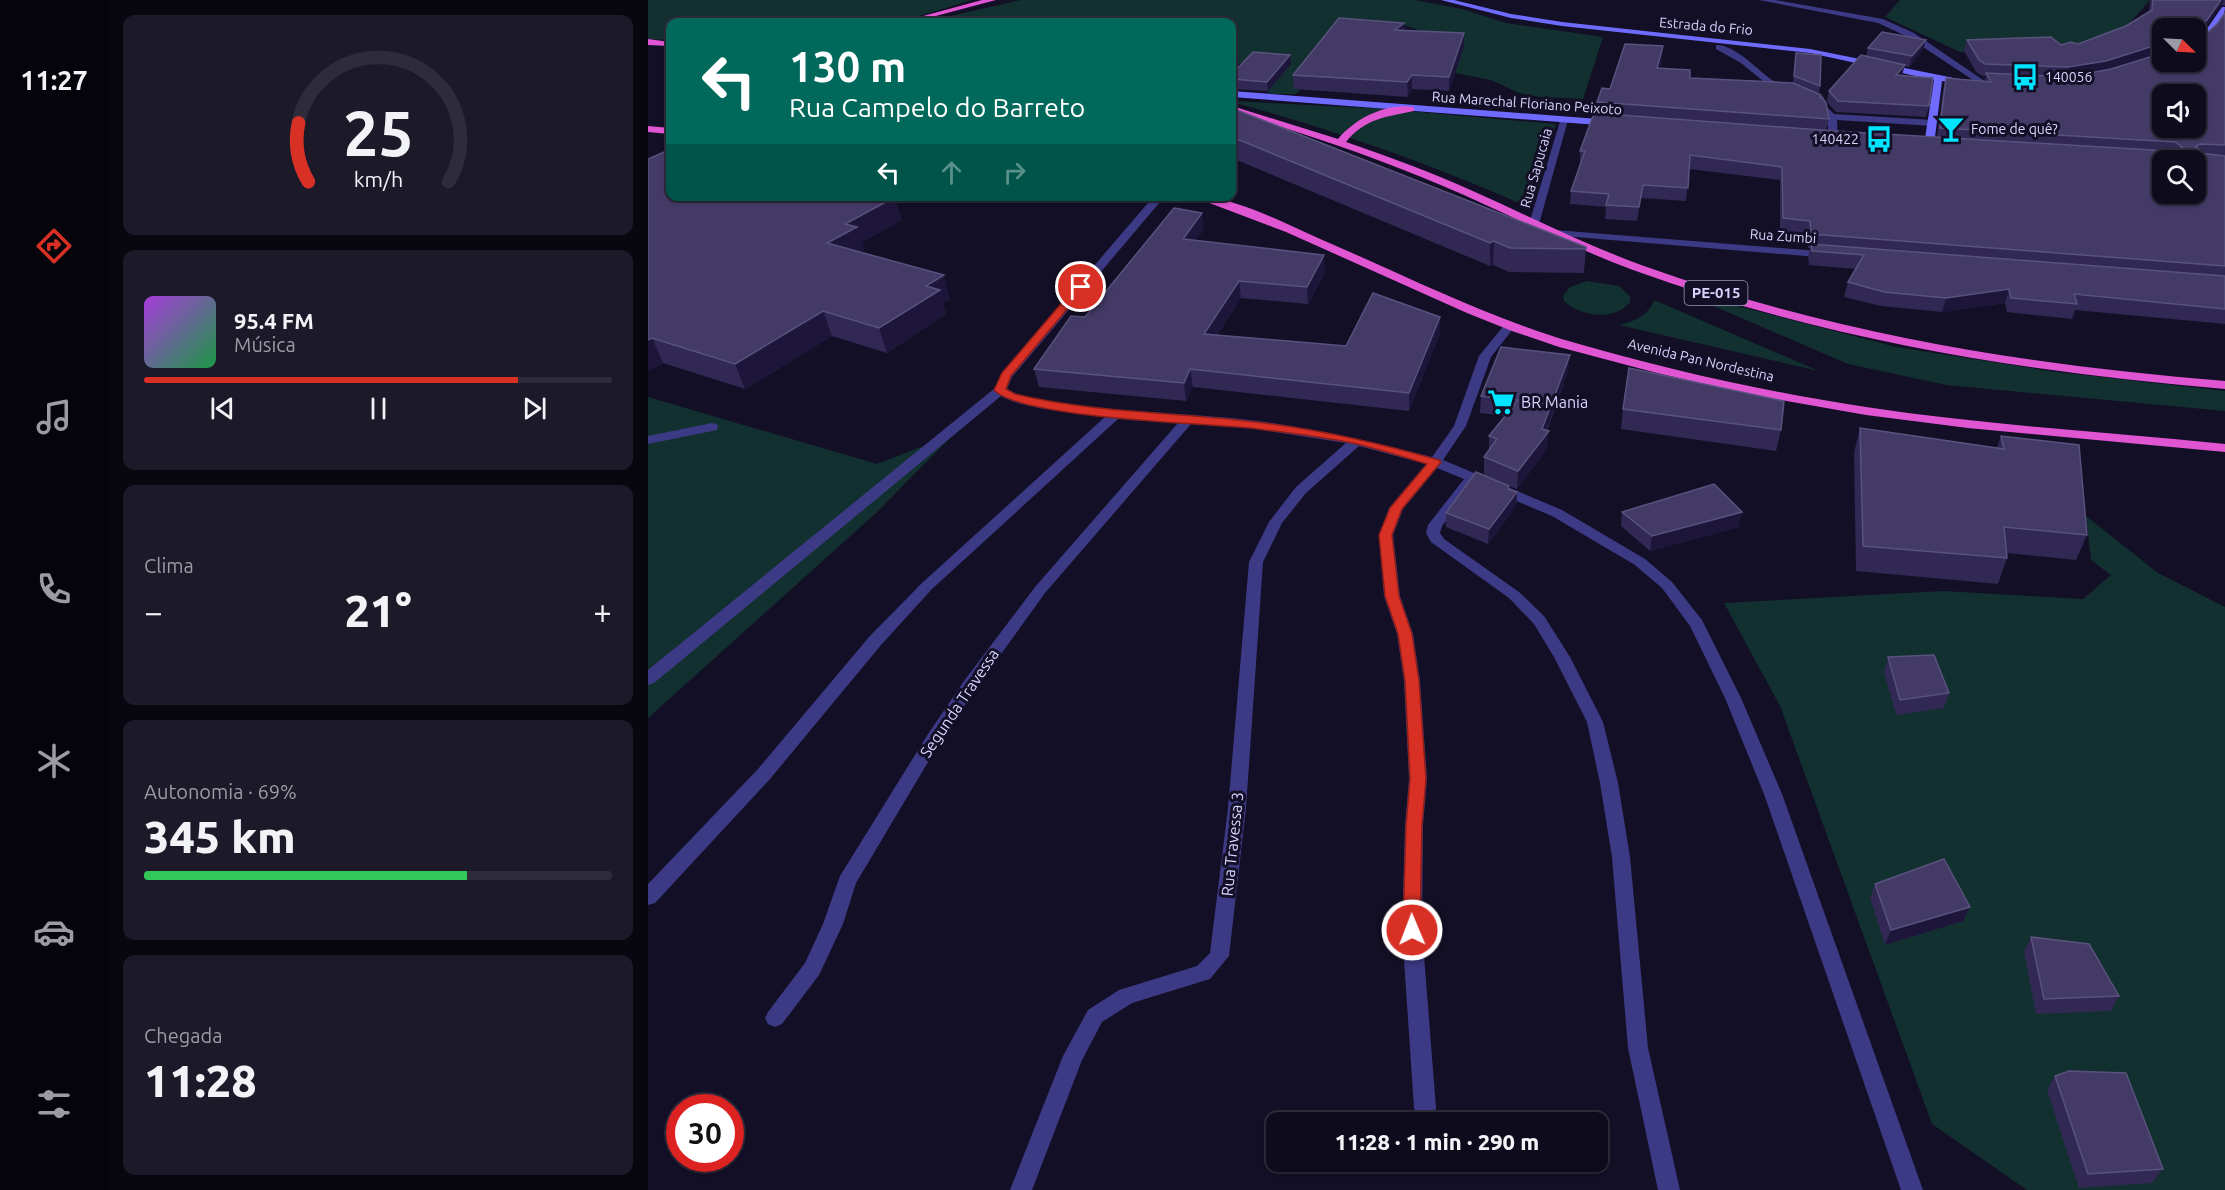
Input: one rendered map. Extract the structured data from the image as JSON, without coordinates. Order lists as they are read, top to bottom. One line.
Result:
{"streets":{"highway":["PE-015","Avenida Pan Nordestina"],"main road":["Estrada do Frio","Rua Marechal Floriano Peixoto"],"street":["Rua Sapucaia","Rua Zumbi","Segunda Travessa","Rua Travessa 3"]},"crossings":[["Rua Marechal Floriano Peixoto","Rua Sapucaia"],["Rua Sapucaia","PE-015"],["Rua Zumbi","PE-015"]],"places":{"bus stop":["140056","140422"],"bar":["Fome de quê?"],"supermarket":["BR Mania"]},"north":"bottom right","page":{"tabs":"11:27","turn":["130 m","Rua Campelo do Barreto"],"song":["95.4 FM","Música"],"tile":["Clima",["Autonomia · 69%","345 km"],["Chegada","11:28"]],"heat":["−","21°","+"],"limit":"30","trip":"11:28 · 1 min · 290 m","gauge":["25","km/h"]}}
